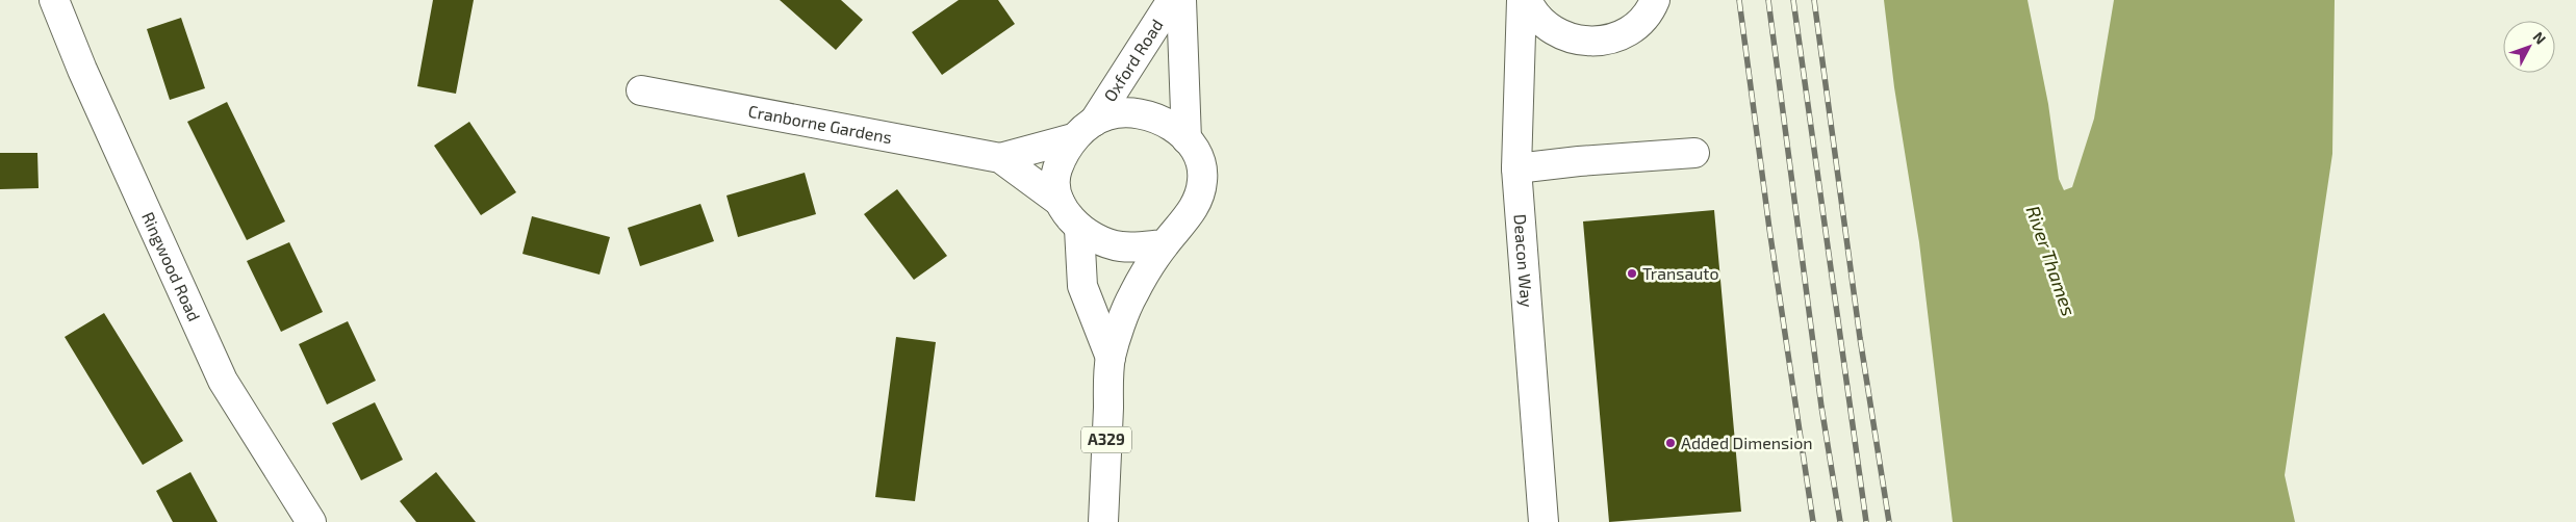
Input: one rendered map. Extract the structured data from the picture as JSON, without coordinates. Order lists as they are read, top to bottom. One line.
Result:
{"streets":{"street":["Oxford Road","Cranborne Gardens","Deacon Way","Ringwood Road","A329"]},"crossings":[["Oxford Road","Cranborne Gardens"],["Oxford Road","A329"],["Cranborne Gardens","A329"]],"water":["River Thames"],"places":["Transauto","Added Dimension"],"north":"top right"}
